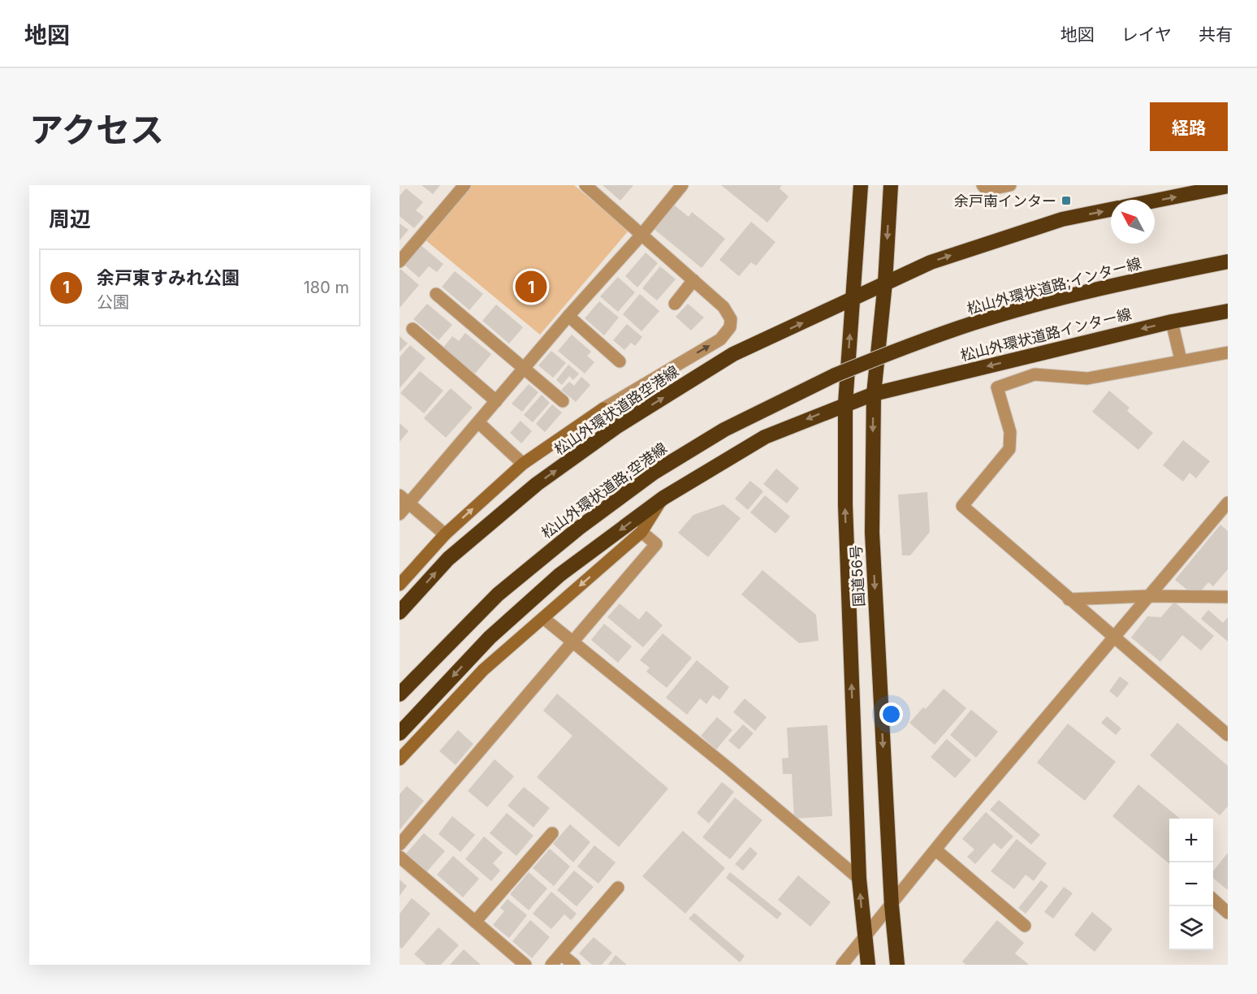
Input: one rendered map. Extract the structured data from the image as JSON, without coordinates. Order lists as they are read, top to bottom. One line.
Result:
{"streets":{"highway":["松山外環状道路;インター線","松山外環状道路インター線","松山外環状道路空港線","松山外環状道路;空港線","国道56号"]},"crossings":[["松山外環状道路;インター線","松山外環状道路;空港線"],["松山外環状道路インター線","国道56号"],["松山外環状道路空港線","国道56号"]],"places":{"transit":["余戸南インター"]},"north":"top left","page":{"header":"地図","nav":["地図","レイヤ","共有"],"title":"アクセス","buttons":"経路","heading":"周辺","list":[{"mark":"1","name":"余戸東すみれ公園","note":"公園","value":"180 m"}],"pins":"1","map_buttons":["+","−"]}}
